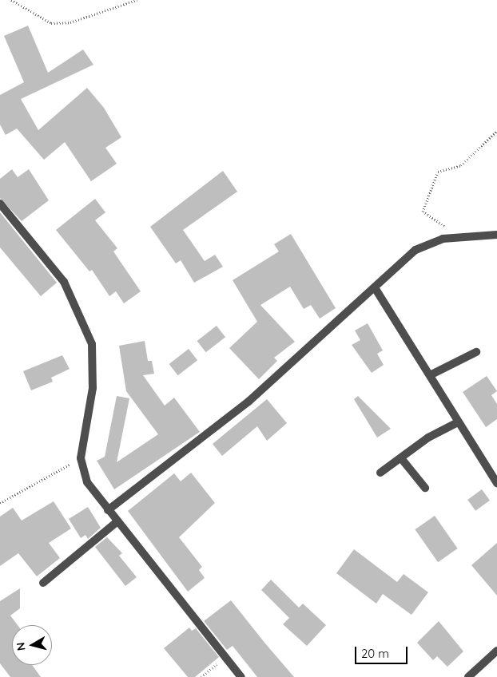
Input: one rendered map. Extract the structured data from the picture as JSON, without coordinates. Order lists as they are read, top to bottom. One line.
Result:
{"scale_bar":"20 m","north":"left"}
